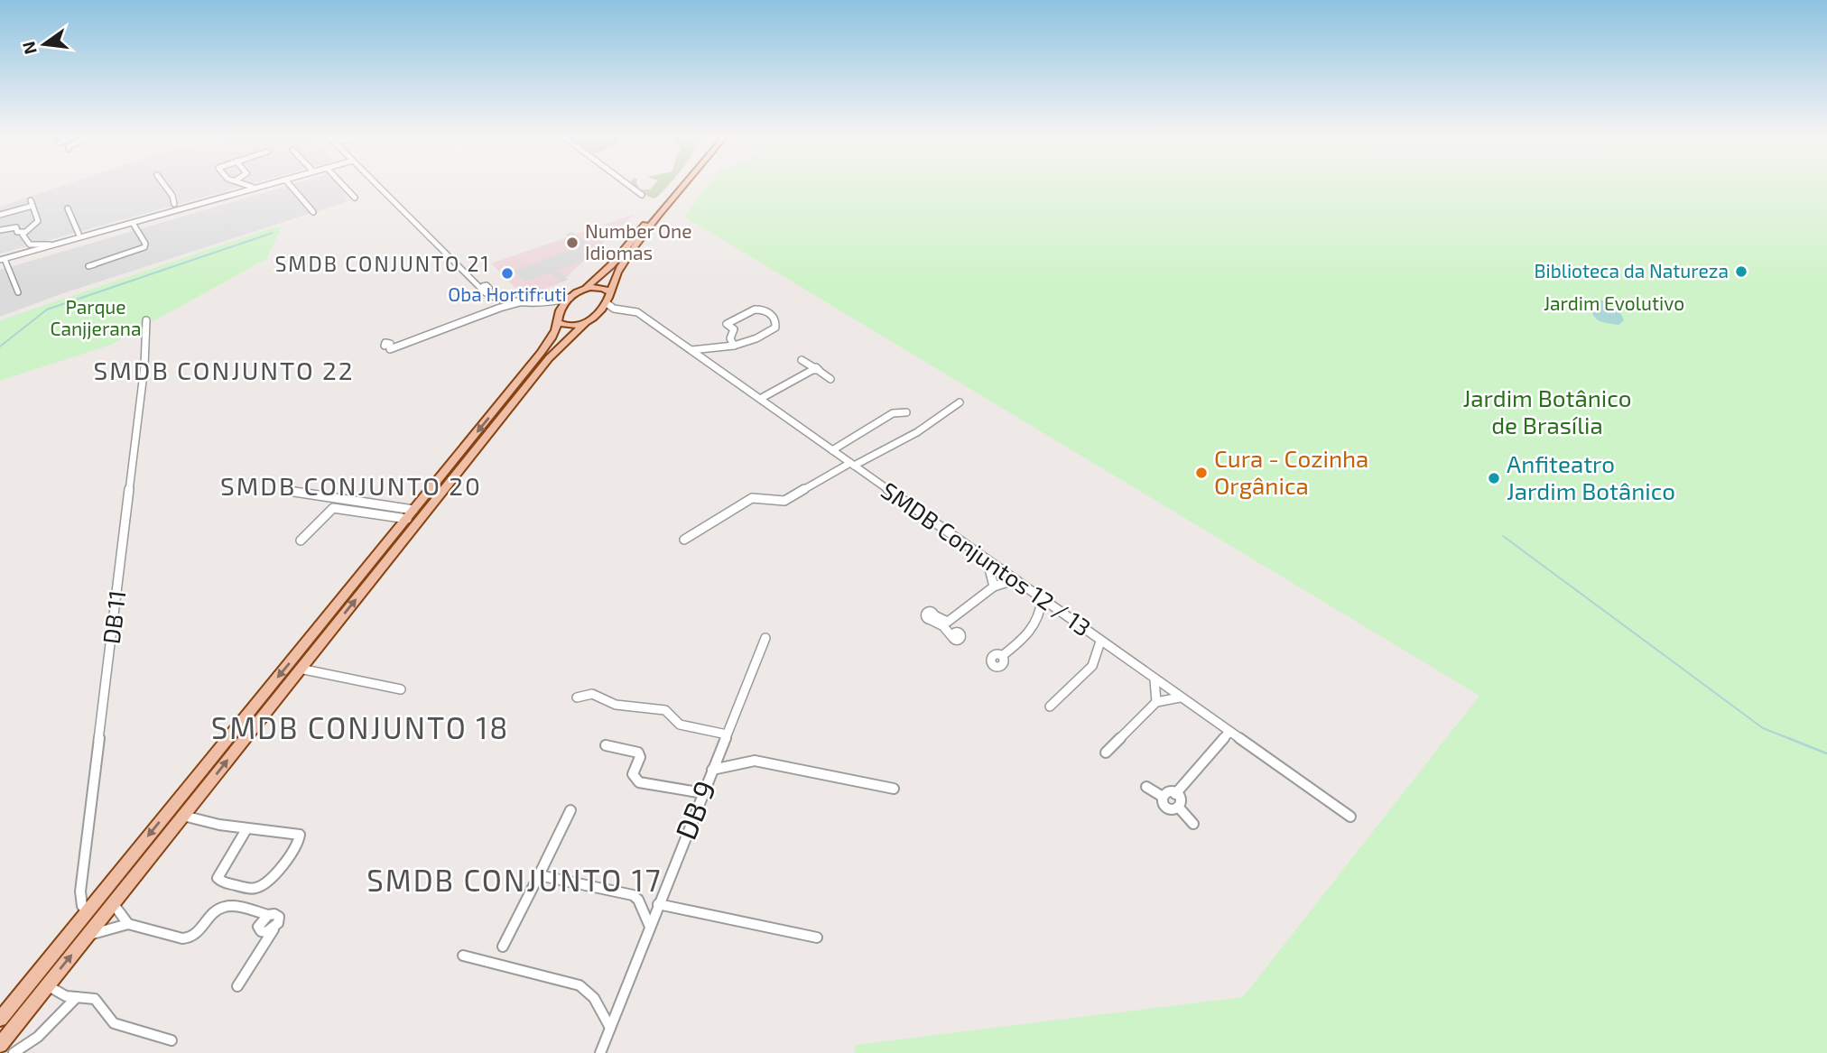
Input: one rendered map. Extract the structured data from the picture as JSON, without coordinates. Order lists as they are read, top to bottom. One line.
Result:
{"streets":{"street":["SMDB Conjuntos 12 / 13","DB 11","DB 9"]},"districts":["SMDB CONJUNTO 21","SMDB CONJUNTO 22","SMDB CONJUNTO 20","SMDB CONJUNTO 18","SMDB CONJUNTO 17"],"parks":["Jardim Evolutivo","Parque Canjjerana","Jardim Botânico de Brasília"],"places":["Number One Idiomas","Biblioteca da Natureza","Oba Hortifruti","Cura - Cozinha Orgânica","Anfiteatro Jardim Botânico"],"north":"left"}
